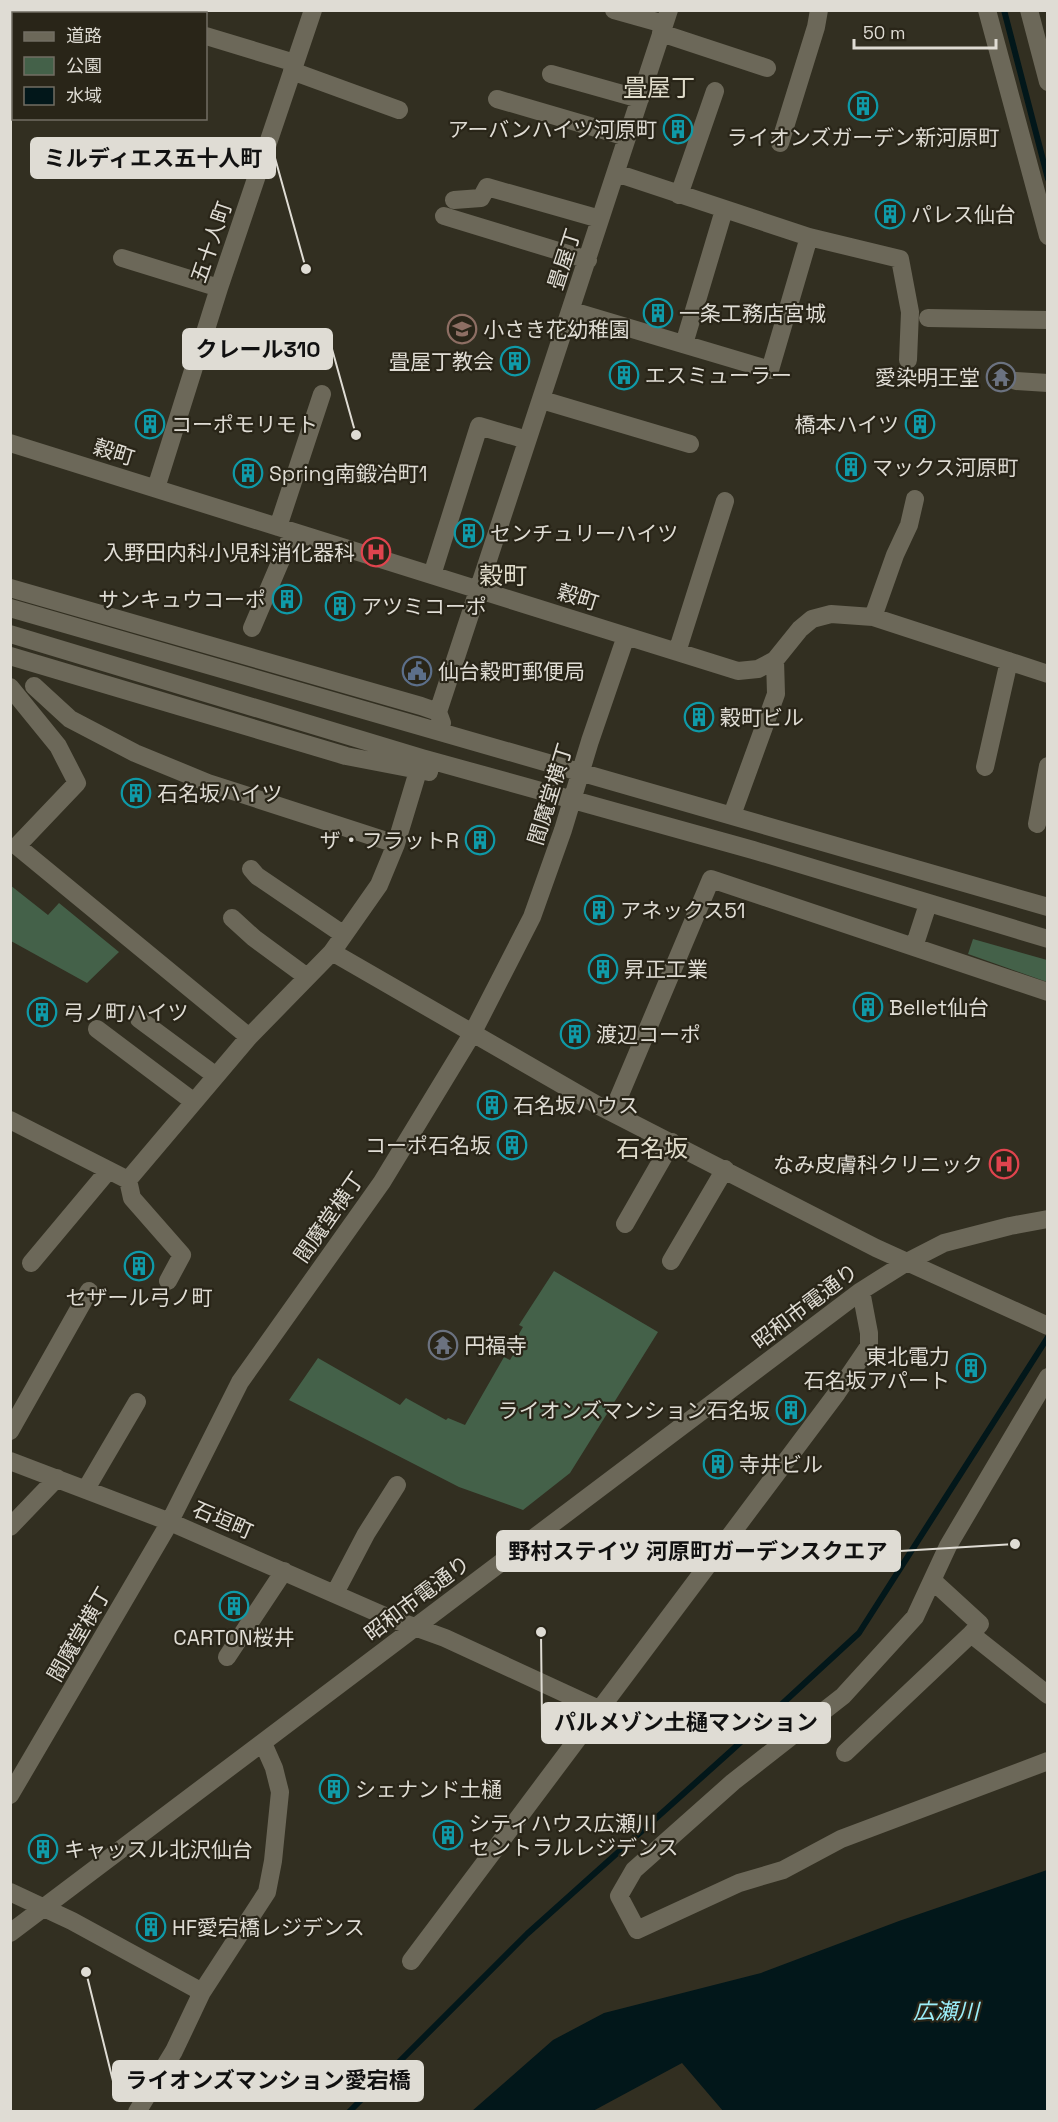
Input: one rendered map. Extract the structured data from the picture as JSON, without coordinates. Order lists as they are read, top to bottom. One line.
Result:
{"streets":{"street":["五十人町","畳屋丁","穀町","閻魔堂横丁","昭和市電通り","石垣町"]},"crossings":[["五十人町","穀町"],["畳屋丁","穀町"],["穀町","閻魔堂横丁"],["閻魔堂横丁","石垣町"],["昭和市電通り","石垣町"]],"districts":["畳屋丁","穀町","石名坂"],"water":["広瀬川"],"places":{"building":["ライオンズガーデン新河原町","アーバンハイツ河原町","パレス仙台","一条工務店宮城","畳屋丁教会","エスミューラー","コーポモリモト","橋本ハイツ","マックス河原町","Spring南鍛冶町1","センチュリーハイツ","サンキュウコーポ","アツミコーポ","穀町ビル","石名坂ハイツ","ザ・フラットR","アネックス51","昇正工業","Bellet仙台","弓ノ町ハイツ","渡辺コーポ","石名坂ハウス","コーポ石名坂","セザール弓ノ町","東北電力 石名坂アパート","ライオンズマンション石名坂","寺井ビル","CARTON桜井","シェナンド土樋","シティハウス広瀬川 セントラルレジデンス","キャッスル北沢仙台","HF愛宕橋レジデンス"],"other":["ミルディエス五十人町","クレール310","野村ステイツ 河原町ガーデンスクエア","パルメゾン土樋マンション","ライオンズマンション愛宕橋"],"school or university":["小さき花幼稚園"],"temple":["愛染明王堂","円福寺"],"hospital":["入野田内科小児科消化器科","なみ皮膚科クリニック"],"public building":["仙台穀町郵便局"]},"legend":["道路","公園","水域"],"scale_bar":"50 m"}
